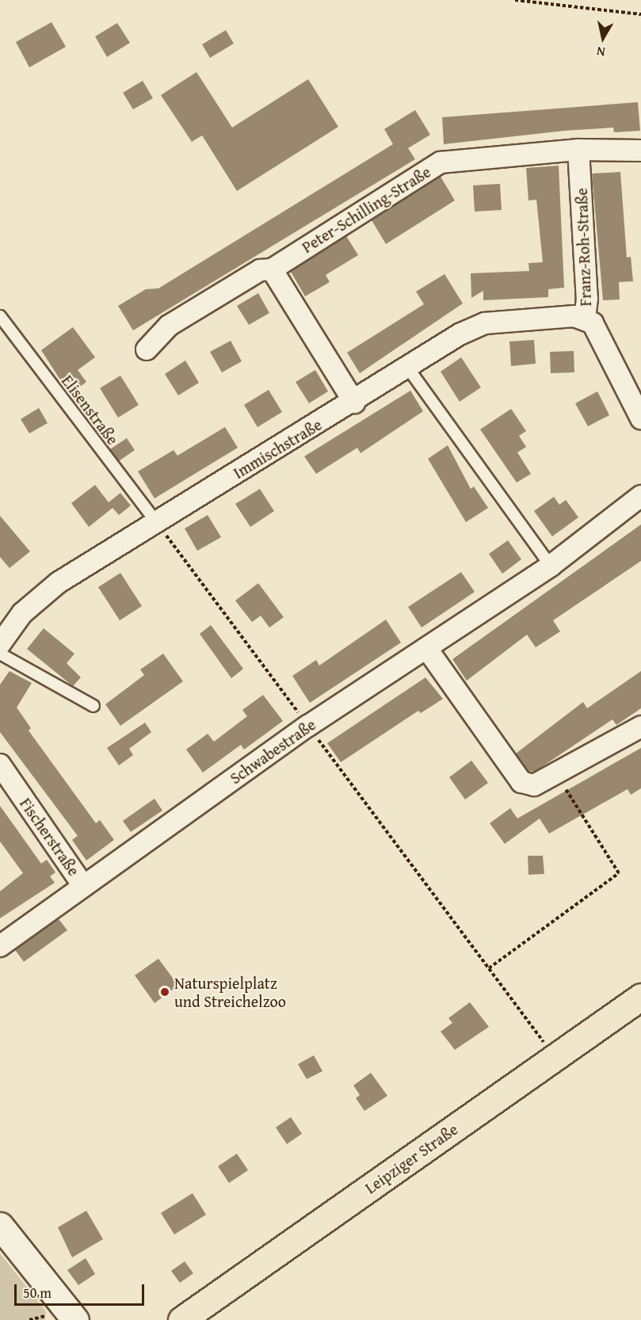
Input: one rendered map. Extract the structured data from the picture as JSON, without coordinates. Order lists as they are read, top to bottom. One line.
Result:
{"streets":{"main road":["Leipziger Straße"],"street":["Peter-Schilling-Straße","Franz-Roh-Straße","Immischstraße","Schwabestraße","Fischerstraße"],"lane":["Elisenstraße"]},"crossings":[["Peter-Schilling-Straße","Franz-Roh-Straße"],["Franz-Roh-Straße","Immischstraße"],["Elisenstraße","Immischstraße"],["Schwabestraße","Fischerstraße"]],"places":["Naturspielplatz und Streichelzoo"],"scale_bar":"50 m","north":"bottom"}
